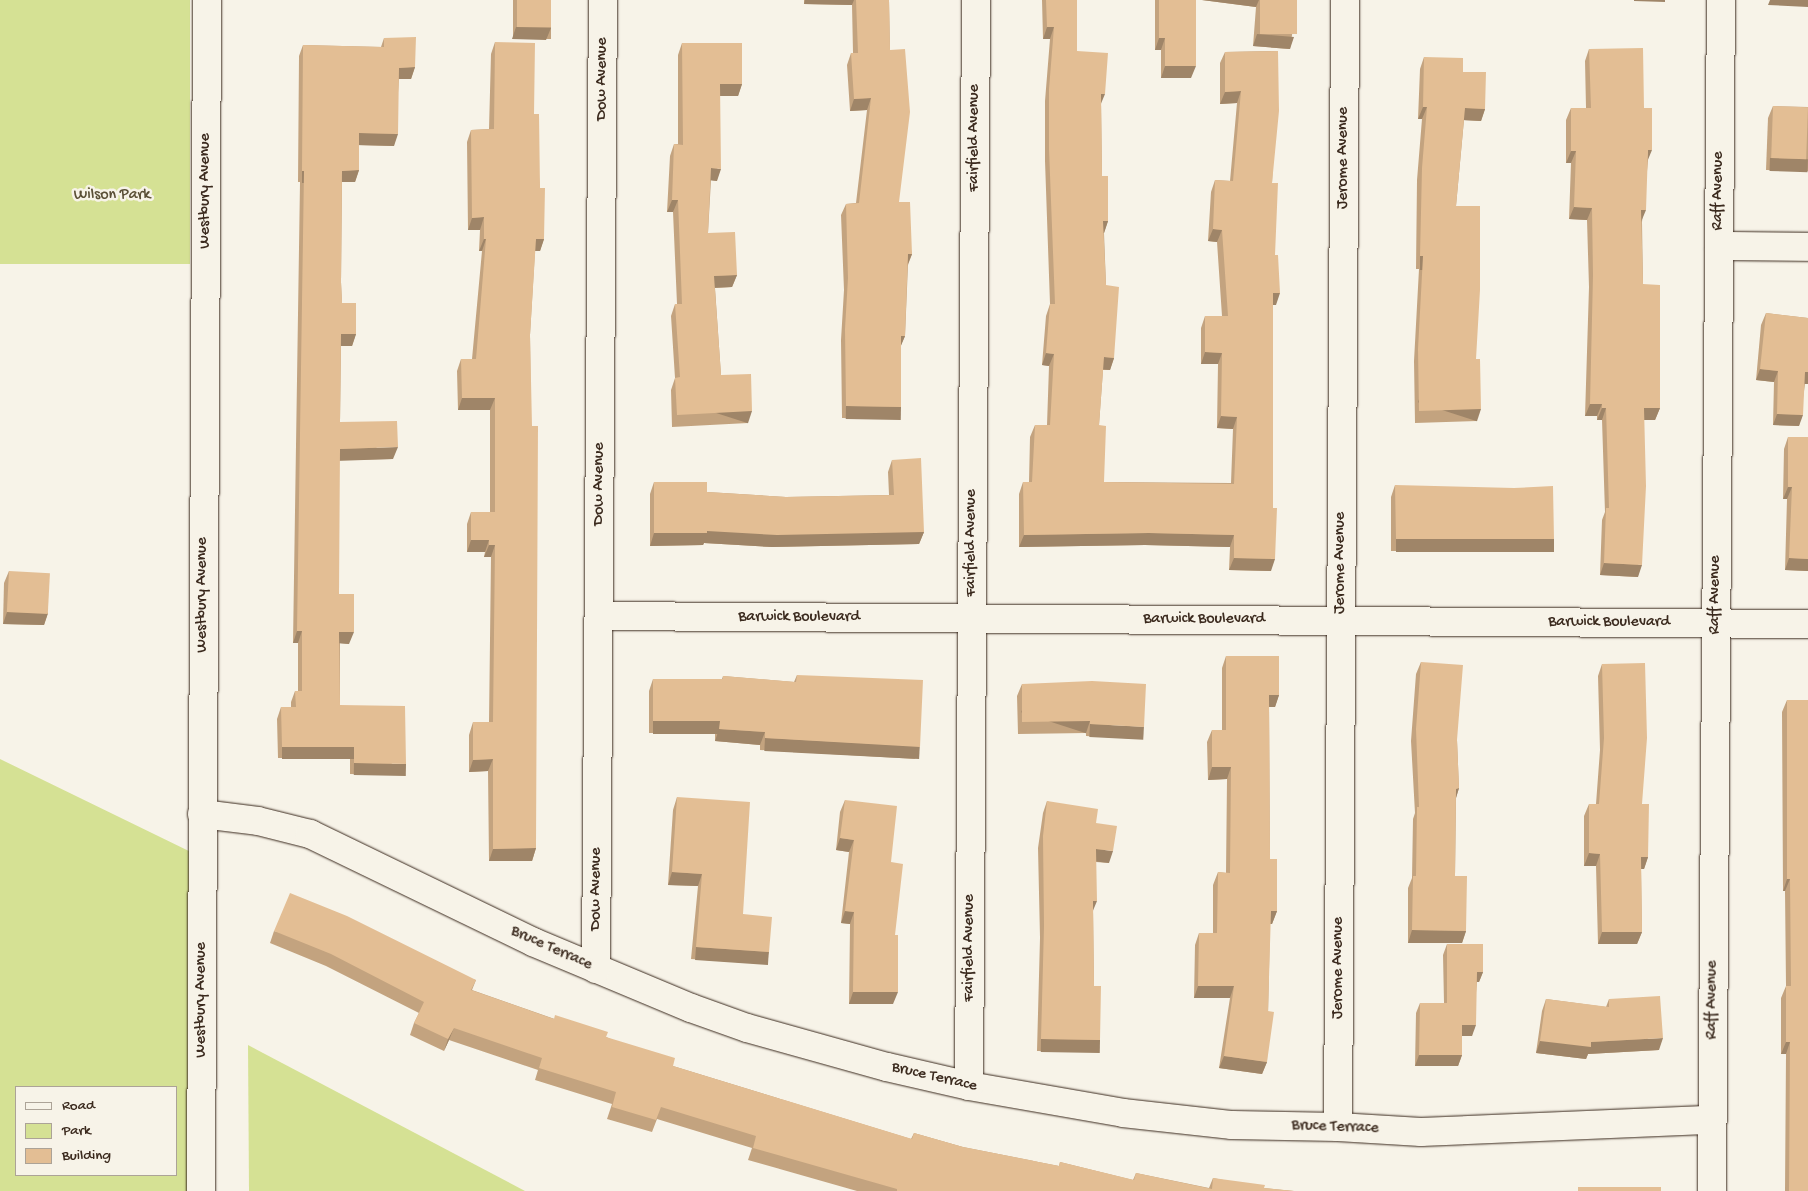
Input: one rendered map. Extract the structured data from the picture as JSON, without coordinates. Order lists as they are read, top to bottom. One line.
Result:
{"streets":{"street":["Dow Avenue","Fairfield Avenue","Jerome Avenue","Westbury Avenue","Raff Avenue","Barwick Boulevard","Bruce Terrace"]},"crossings":[["Dow Avenue","Barwick Boulevard"],["Dow Avenue","Bruce Terrace"],["Fairfield Avenue","Barwick Boulevard"],["Fairfield Avenue","Bruce Terrace"],["Jerome Avenue","Barwick Boulevard"],["Jerome Avenue","Bruce Terrace"],["Westbury Avenue","Bruce Terrace"],["Raff Avenue","Barwick Boulevard"],["Raff Avenue","Bruce Terrace"]],"parks":["Wilson Park"],"legend":["Road","Park","Building"]}
